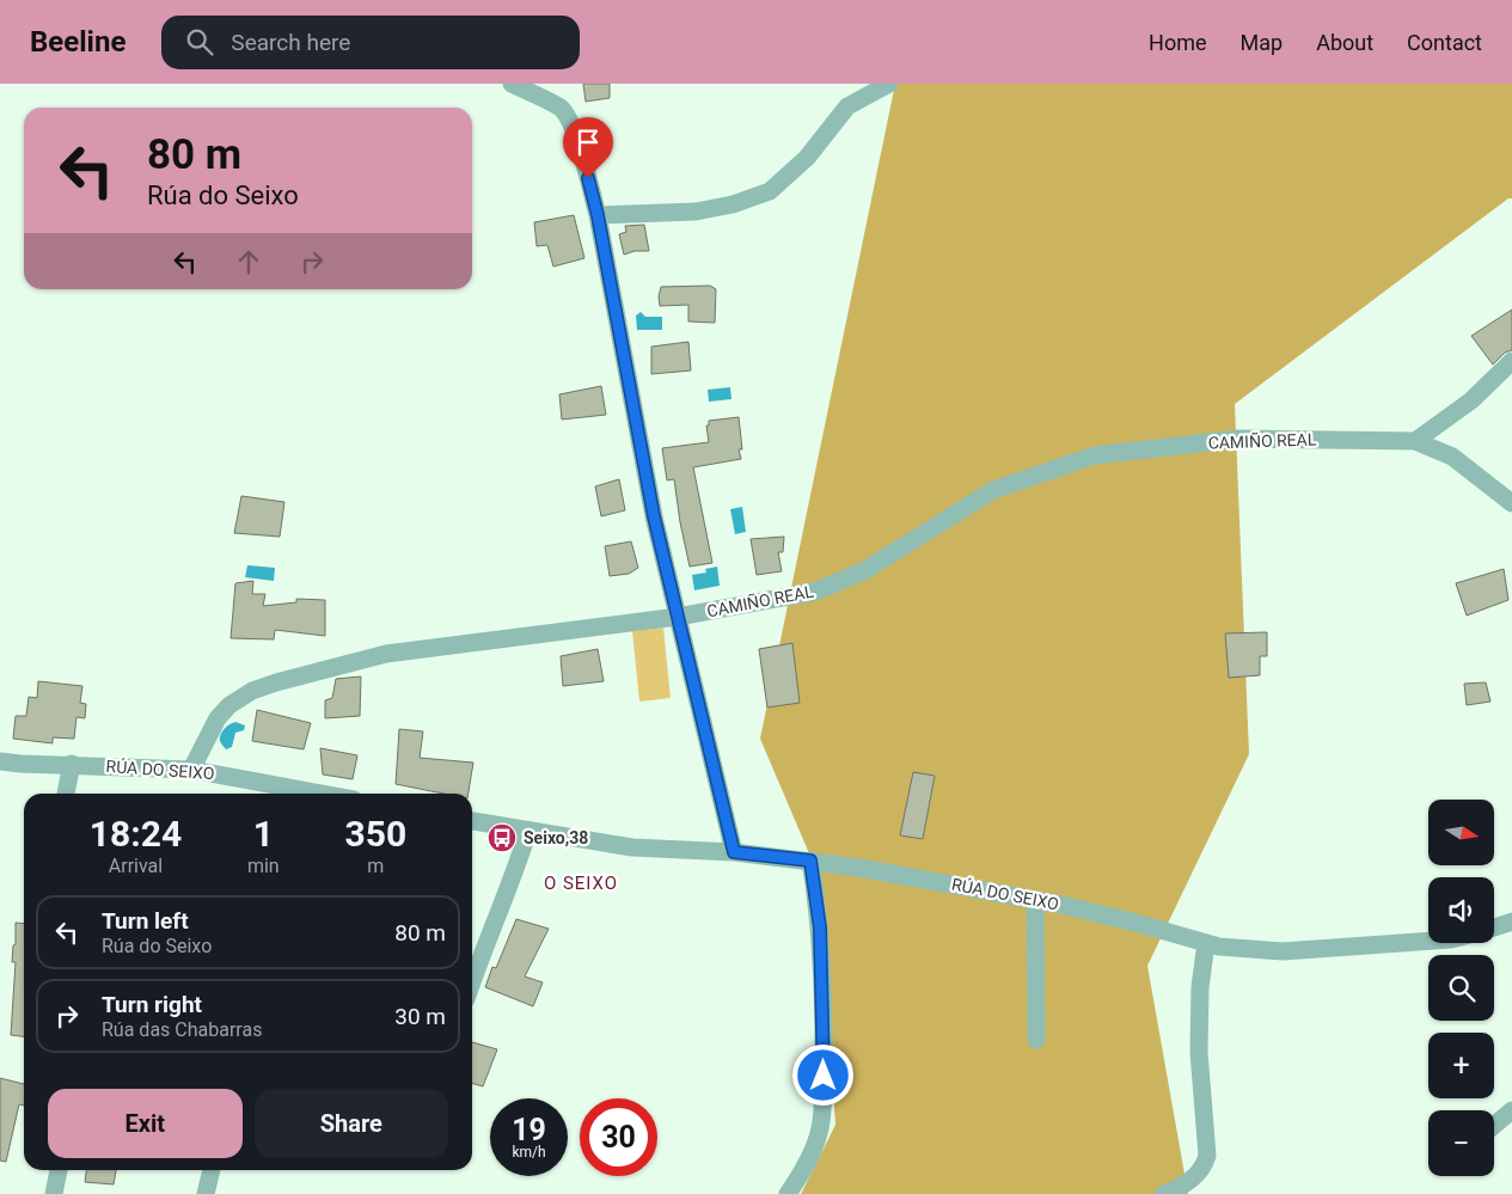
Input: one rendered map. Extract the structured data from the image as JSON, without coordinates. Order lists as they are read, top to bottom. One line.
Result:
{"streets":{"street":["CAMIÑO REAL","RÚA DO SEIXO"]},"crossings":[["CAMIÑO REAL","RÚA DO SEIXO"]],"districts":["O SEIXO"],"places":{"bus stop":["Seixo,38"]},"north":"right","page":{"header":"Beeline","search":"Search here","nav":["Home","Map","About","Contact"],"turn":["80 m","Rúa do Seixo"],"eta":["18:24","Arrival","1","min","350","m"],"map_buttons":["+","−"],"list":[{"name":"Turn left","note":"Rúa do Seixo","value":"80 m"},{"name":"Turn right","note":"Rúa das Chabarras","value":"30 m"}],"buttons":["Exit","Share"],"speed":"19 km/h","limit":"30"}}
